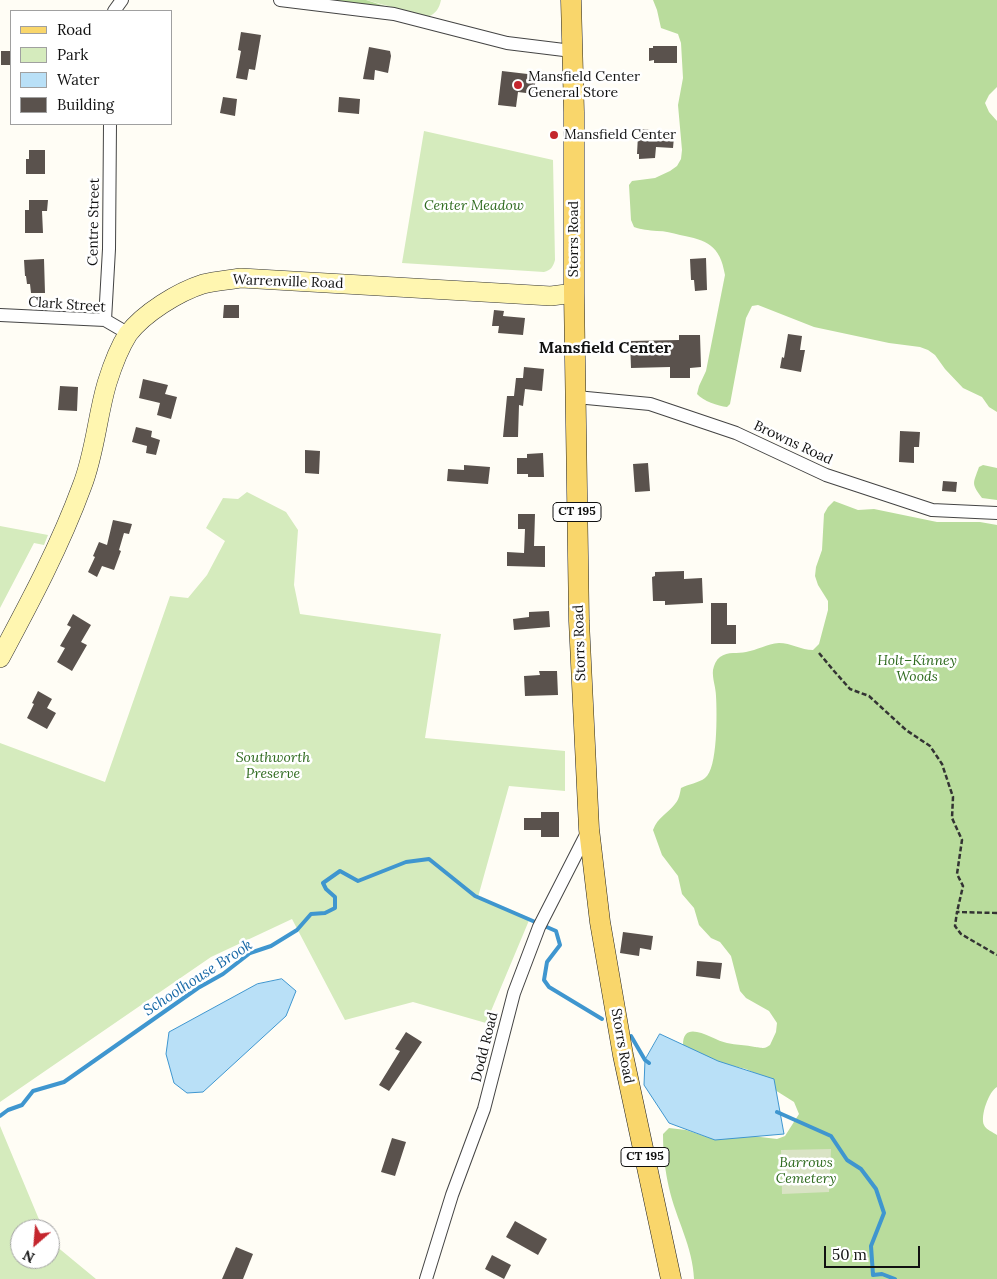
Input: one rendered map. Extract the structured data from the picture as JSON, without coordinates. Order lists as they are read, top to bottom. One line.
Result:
{"streets":{"main road":["Storrs Road","Warrenville Road","CT 195"],"street":["Centre Street","Clark Street","Browns Road","Dodd Road"]},"crossings":[["Centre Street","Clark Street"],["Storrs Road","Warrenville Road"],["Storrs Road","Browns Road"],["Storrs Road","Dodd Road"],["Warrenville Road","Clark Street"]],"districts":["Mansfield Center"],"water":["Schoolhouse Brook"],"parks":["Center Meadow","Holt–Kinney Woods","Southworth Preserve","Barrows Cemetery"],"places":["Mansfield Center General Store","Mansfield Center"],"legend":["Road","Park","Water","Building"],"scale_bar":"50 m","north":"bottom left"}
